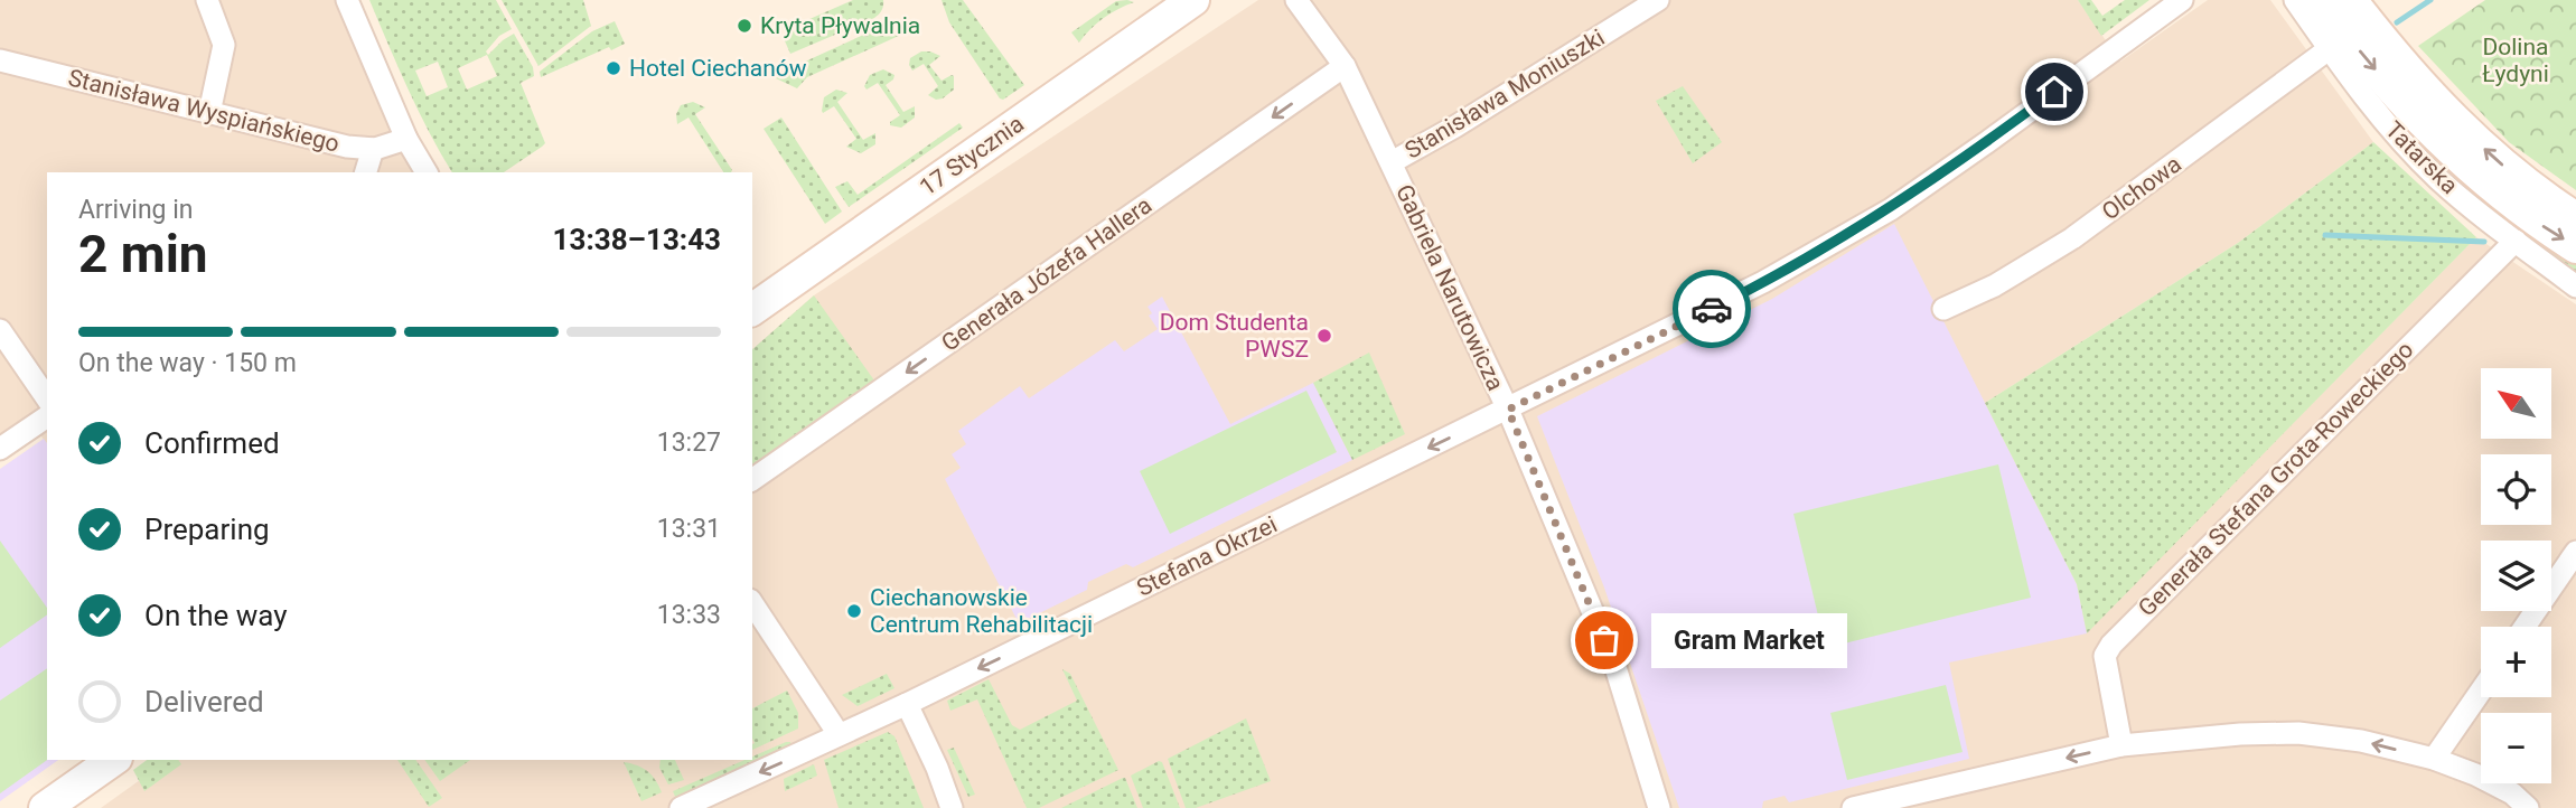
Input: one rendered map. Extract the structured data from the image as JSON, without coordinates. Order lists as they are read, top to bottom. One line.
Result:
{"streets":{"main road":["17 Stycznia","Tatarska"],"street":["Stanisława Moniuszki","Stanisława Wyspiańskiego","Olchowa","Generała Józefa Hallera","Gabriela Narutowicza","Generała Stefana Grota-Roweckiego","Stefana Okrzei"]},"crossings":[["Stanisława Moniuszki","Gabriela Narutowicza"],["Tatarska","Olchowa"],["Tatarska","Generała Stefana Grota-Roweckiego"],["Generała Józefa Hallera","Gabriela Narutowicza"],["Gabriela Narutowicza","Stefana Okrzei"]],"one_way":["Generała Józefa Hallera","Stefana Okrzei"],"parks":["Dolina Łydyni"],"places":["Kryta Pływalnia","Hotel Ciechanów","Dom Studenta PWSZ","Ciechanowskie Centrum Rehabilitacji","Gram Market"],"north":"top left","page":{"heading":["2 min","Arriving in","13:38–13:43"],"bar":"On the way · 150 m","map_buttons":["+","−"],"list":[["Confirmed","13:27"],["Preparing","13:31"],["On the way","13:33"],"Delivered"],"bubble":"Gram Market"}}
